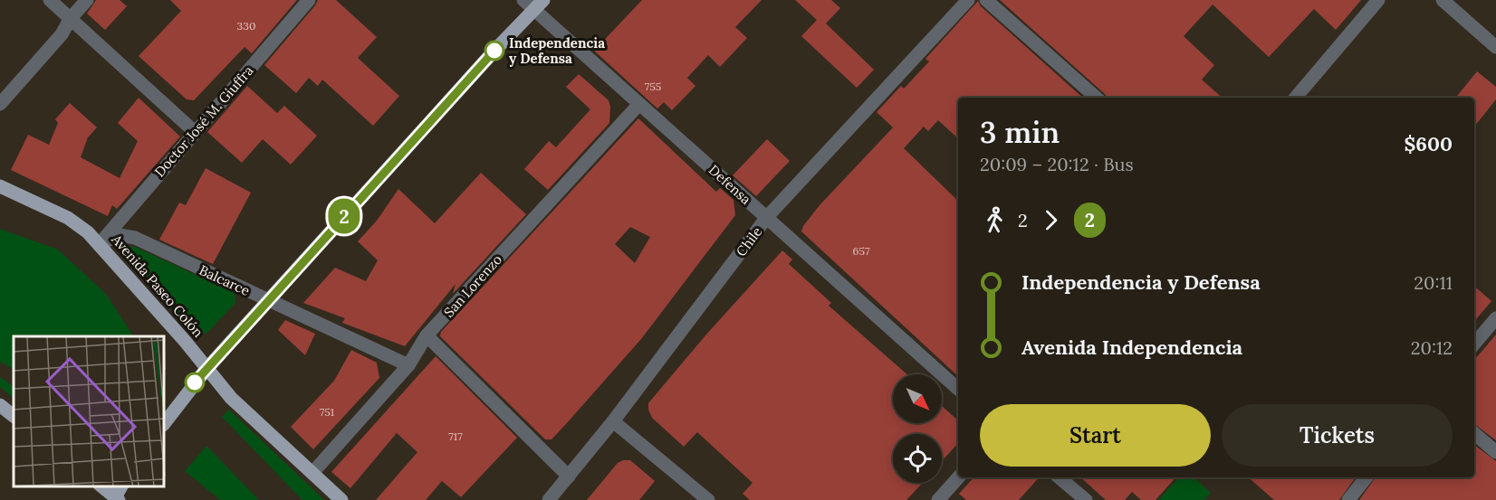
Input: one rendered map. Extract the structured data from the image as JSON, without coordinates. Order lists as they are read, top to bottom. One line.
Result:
{"streets":{"main road":["Avenida Paseo Colón"],"street":["Doctor José M. Giuffra","Defensa","Chile","Balcarce","San Lorenzo"]},"crossings":[["Doctor José M. Giuffra","Balcarce"],["Doctor José M. Giuffra","Avenida Paseo Colón"],["Defensa","Chile"],["Defensa","San Lorenzo"],["Balcarce","Avenida Paseo Colón"],["Balcarce","San Lorenzo"],["Avenida Paseo Colón","San Lorenzo"]],"places":["Independencia y Defensa"],"lines":["bus line 2"],"house_numbers":["330","755","657","751","717"],"north":"bottom right","page":{"on_map":"2","heading":["3 min","20:09 – 20:12 · Bus","$600"],"legs":["2","2"],"list":[{"name":"Independencia y Defensa","value":"20:11"},{"name":"Avenida Independencia","value":"20:12"}],"buttons":["Start","Tickets"]}}
